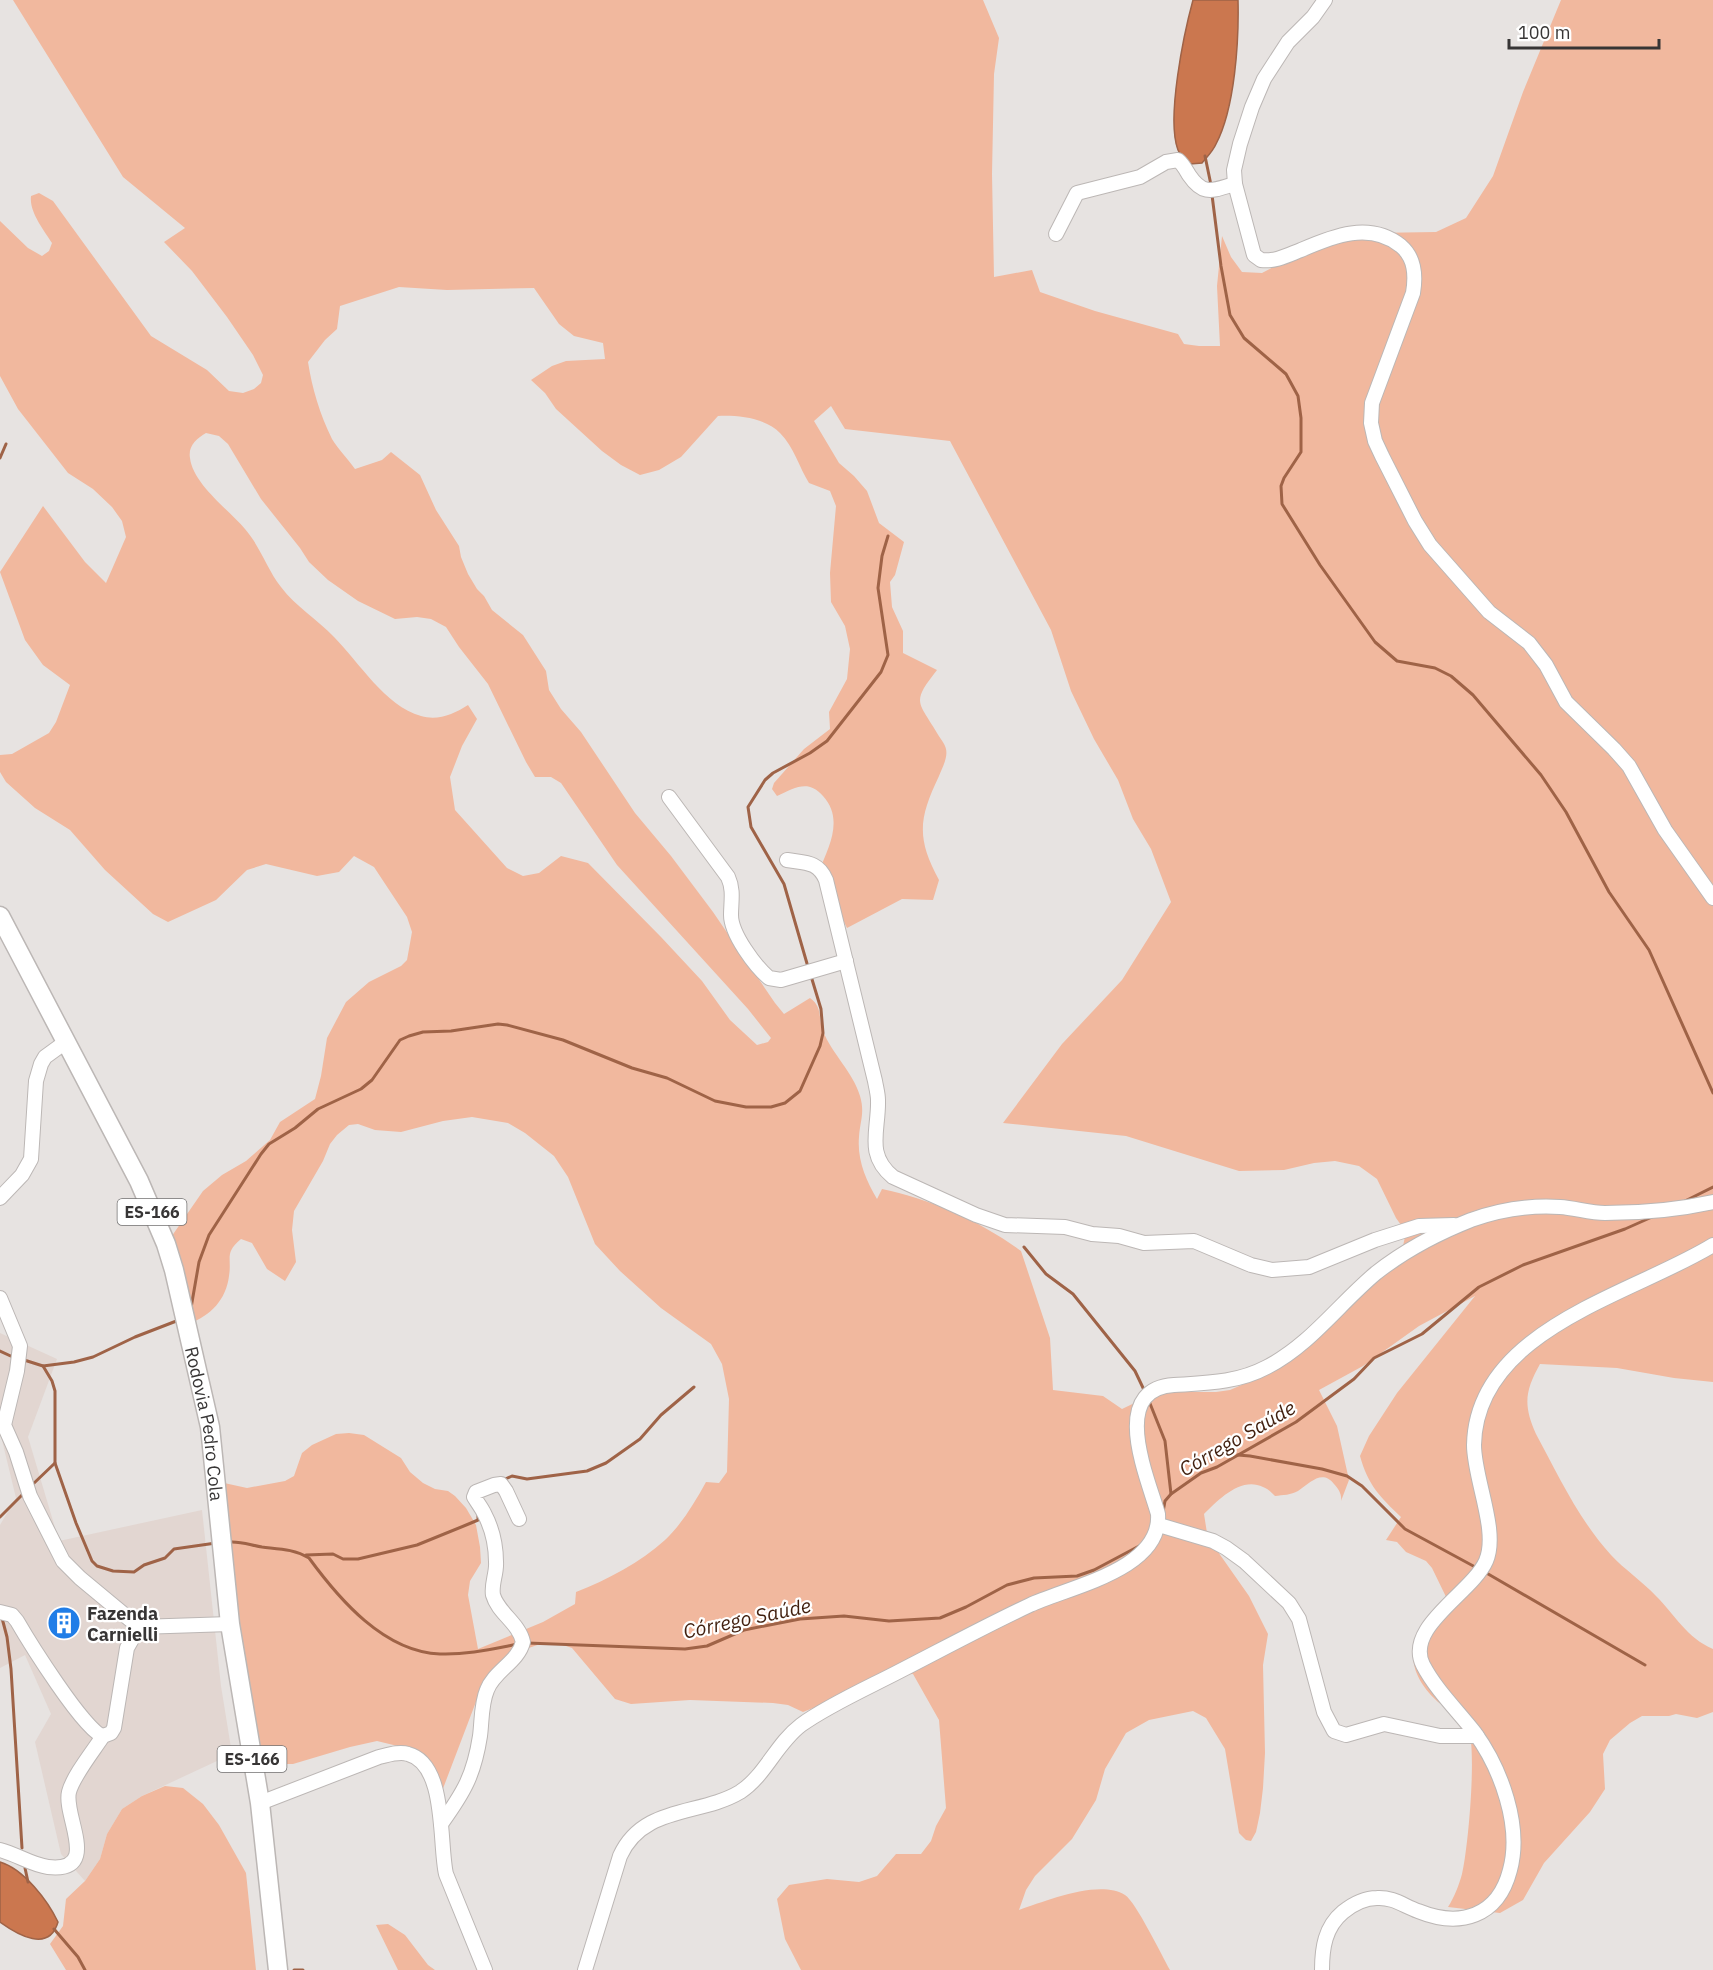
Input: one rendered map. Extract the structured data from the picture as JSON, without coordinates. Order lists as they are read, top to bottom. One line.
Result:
{"streets":{"main road":["ES-166","Rodovia Pedro Cola"]},"water":["Córrego Saúde"],"places":{"building":["Fazenda Carnielli"]},"scale_bar":"100 m"}
